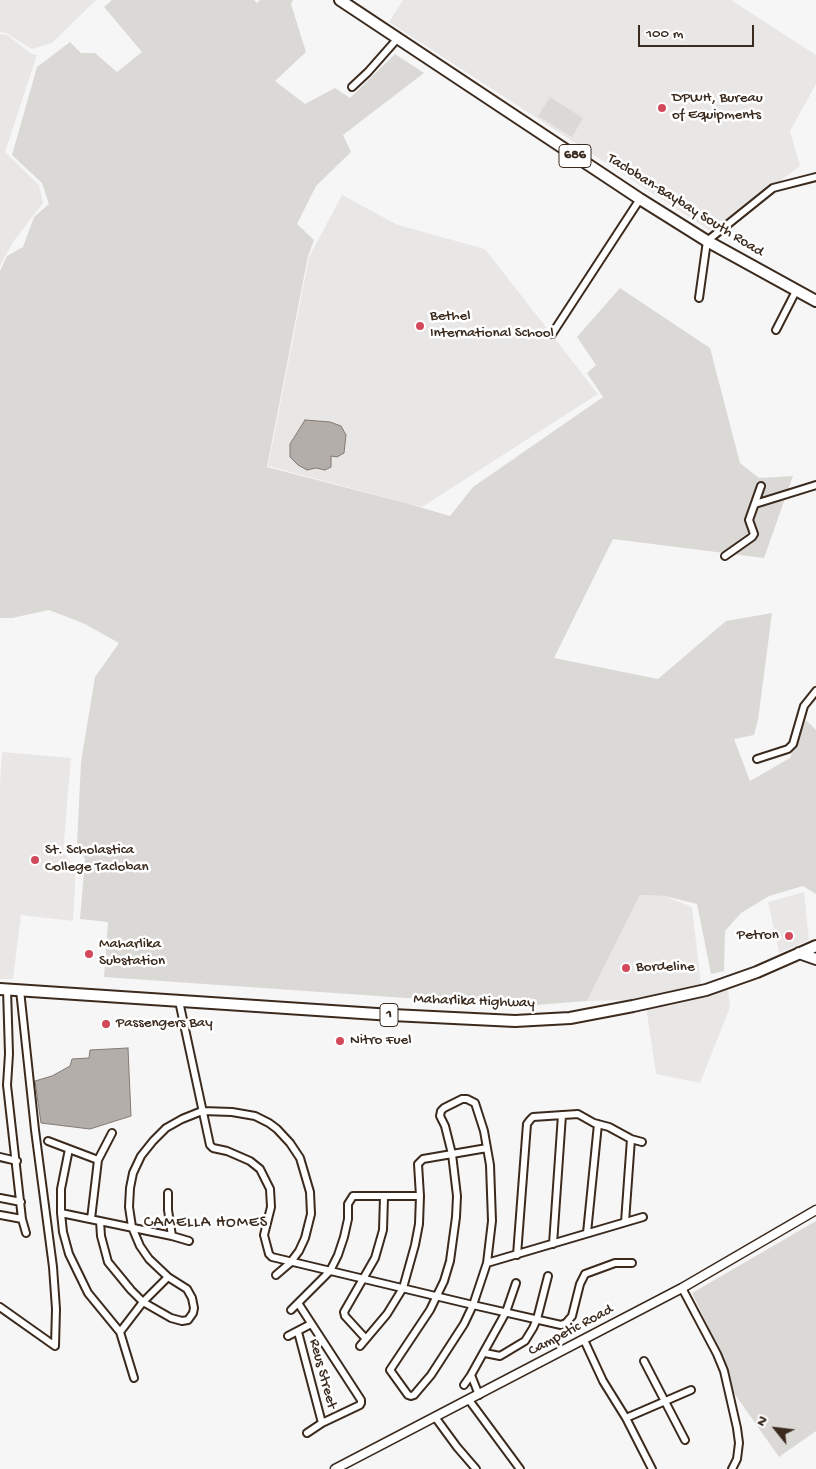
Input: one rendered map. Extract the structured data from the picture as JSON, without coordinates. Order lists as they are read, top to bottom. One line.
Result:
{"streets":{"main road":["686","Tacloban-Baybay South Road","Maharlika Highway","1"],"street":["Campetic Road","Reus Street"]},"districts":["CAMELLA HOMES"],"places":["DPWH, Bureau of Equipments","Bethel International School","St. Scholastica College Tacloban","Petron","Maharlika Substation","Bordeline","Passengers Bay","Nitro Fuel"],"scale_bar":"100 m","north":"top left"}
